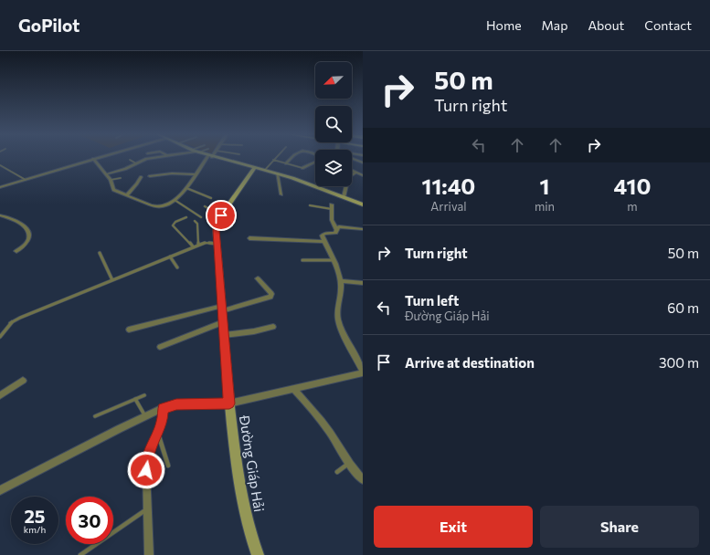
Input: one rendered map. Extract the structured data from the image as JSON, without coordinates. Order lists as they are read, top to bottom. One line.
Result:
{"streets":{"street":["Đường Giáp Hải"]},"north":"bottom left","page":{"header":"GoPilot","nav":["Home","Map","About","Contact"],"turn":["50 m","Turn right"],"eta":["11:40","Arrival","1","min","410","m"],"list":[{"name":"Turn right","value":"50 m"},{"name":"Turn left","note":"Đường Giáp Hải","value":"60 m"},{"name":"Arrive at destination","value":"300 m"}],"speed":"25 km/h","limit":"30","buttons":["Exit","Share"]}}
